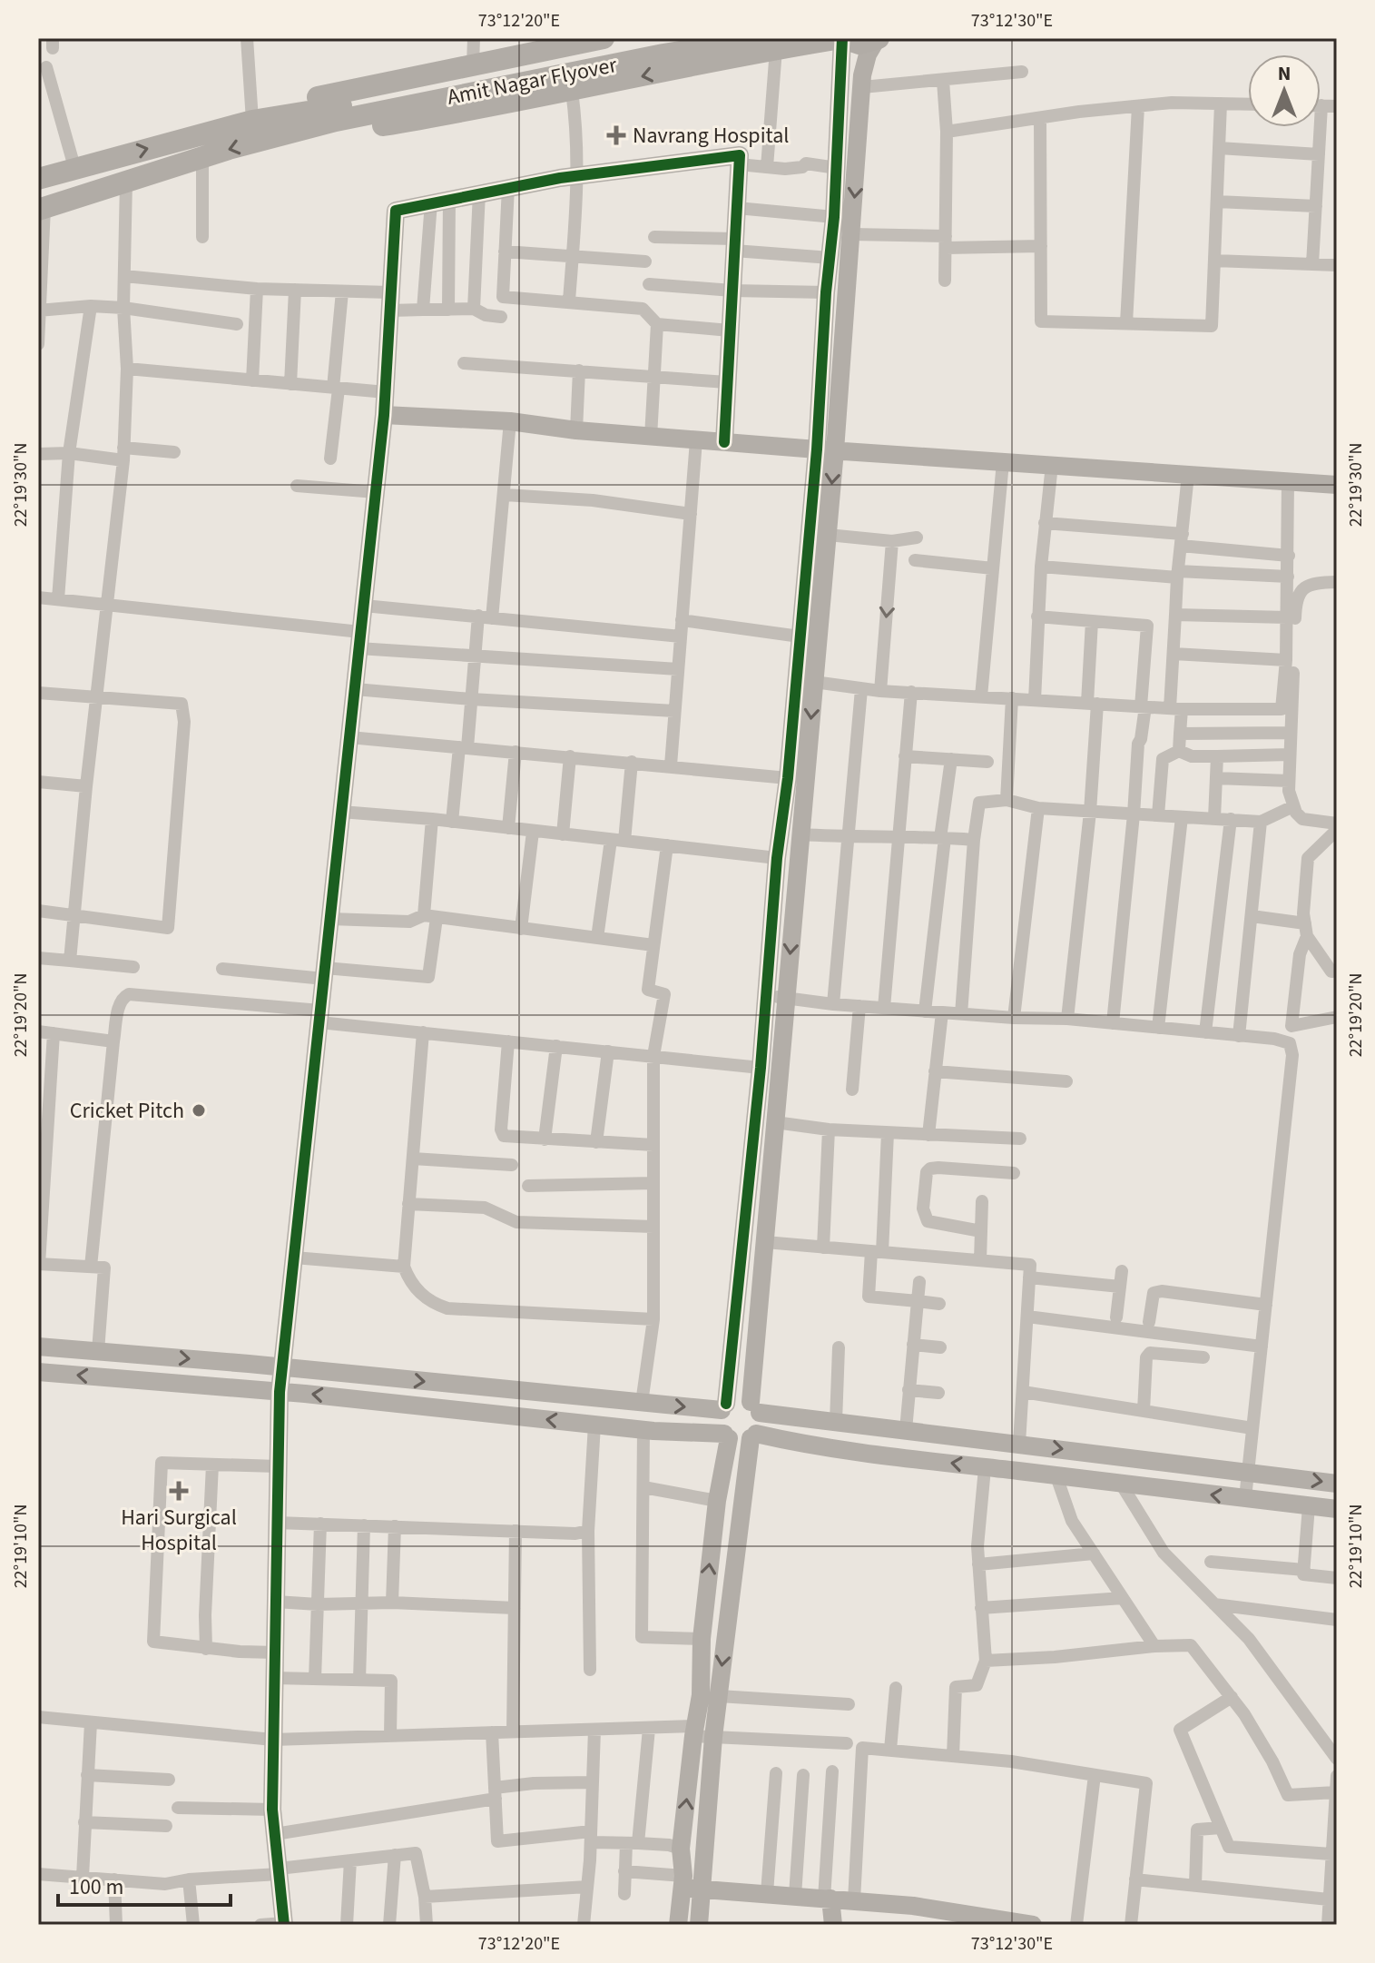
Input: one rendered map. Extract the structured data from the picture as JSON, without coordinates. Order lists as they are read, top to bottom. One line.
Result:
{"streets":{"main road":["Amit Nagar Flyover"]},"places":{"health":["Navrang Hospital","Hari Surgical Hospital"],"other":["Cricket Pitch"]},"scale_bar":"100 m","north":"top","coordinates":["73°12'20\"E","73°12'30\"E","22°19'30\"N","22°19'20\"N","22°19'10\"N"]}
